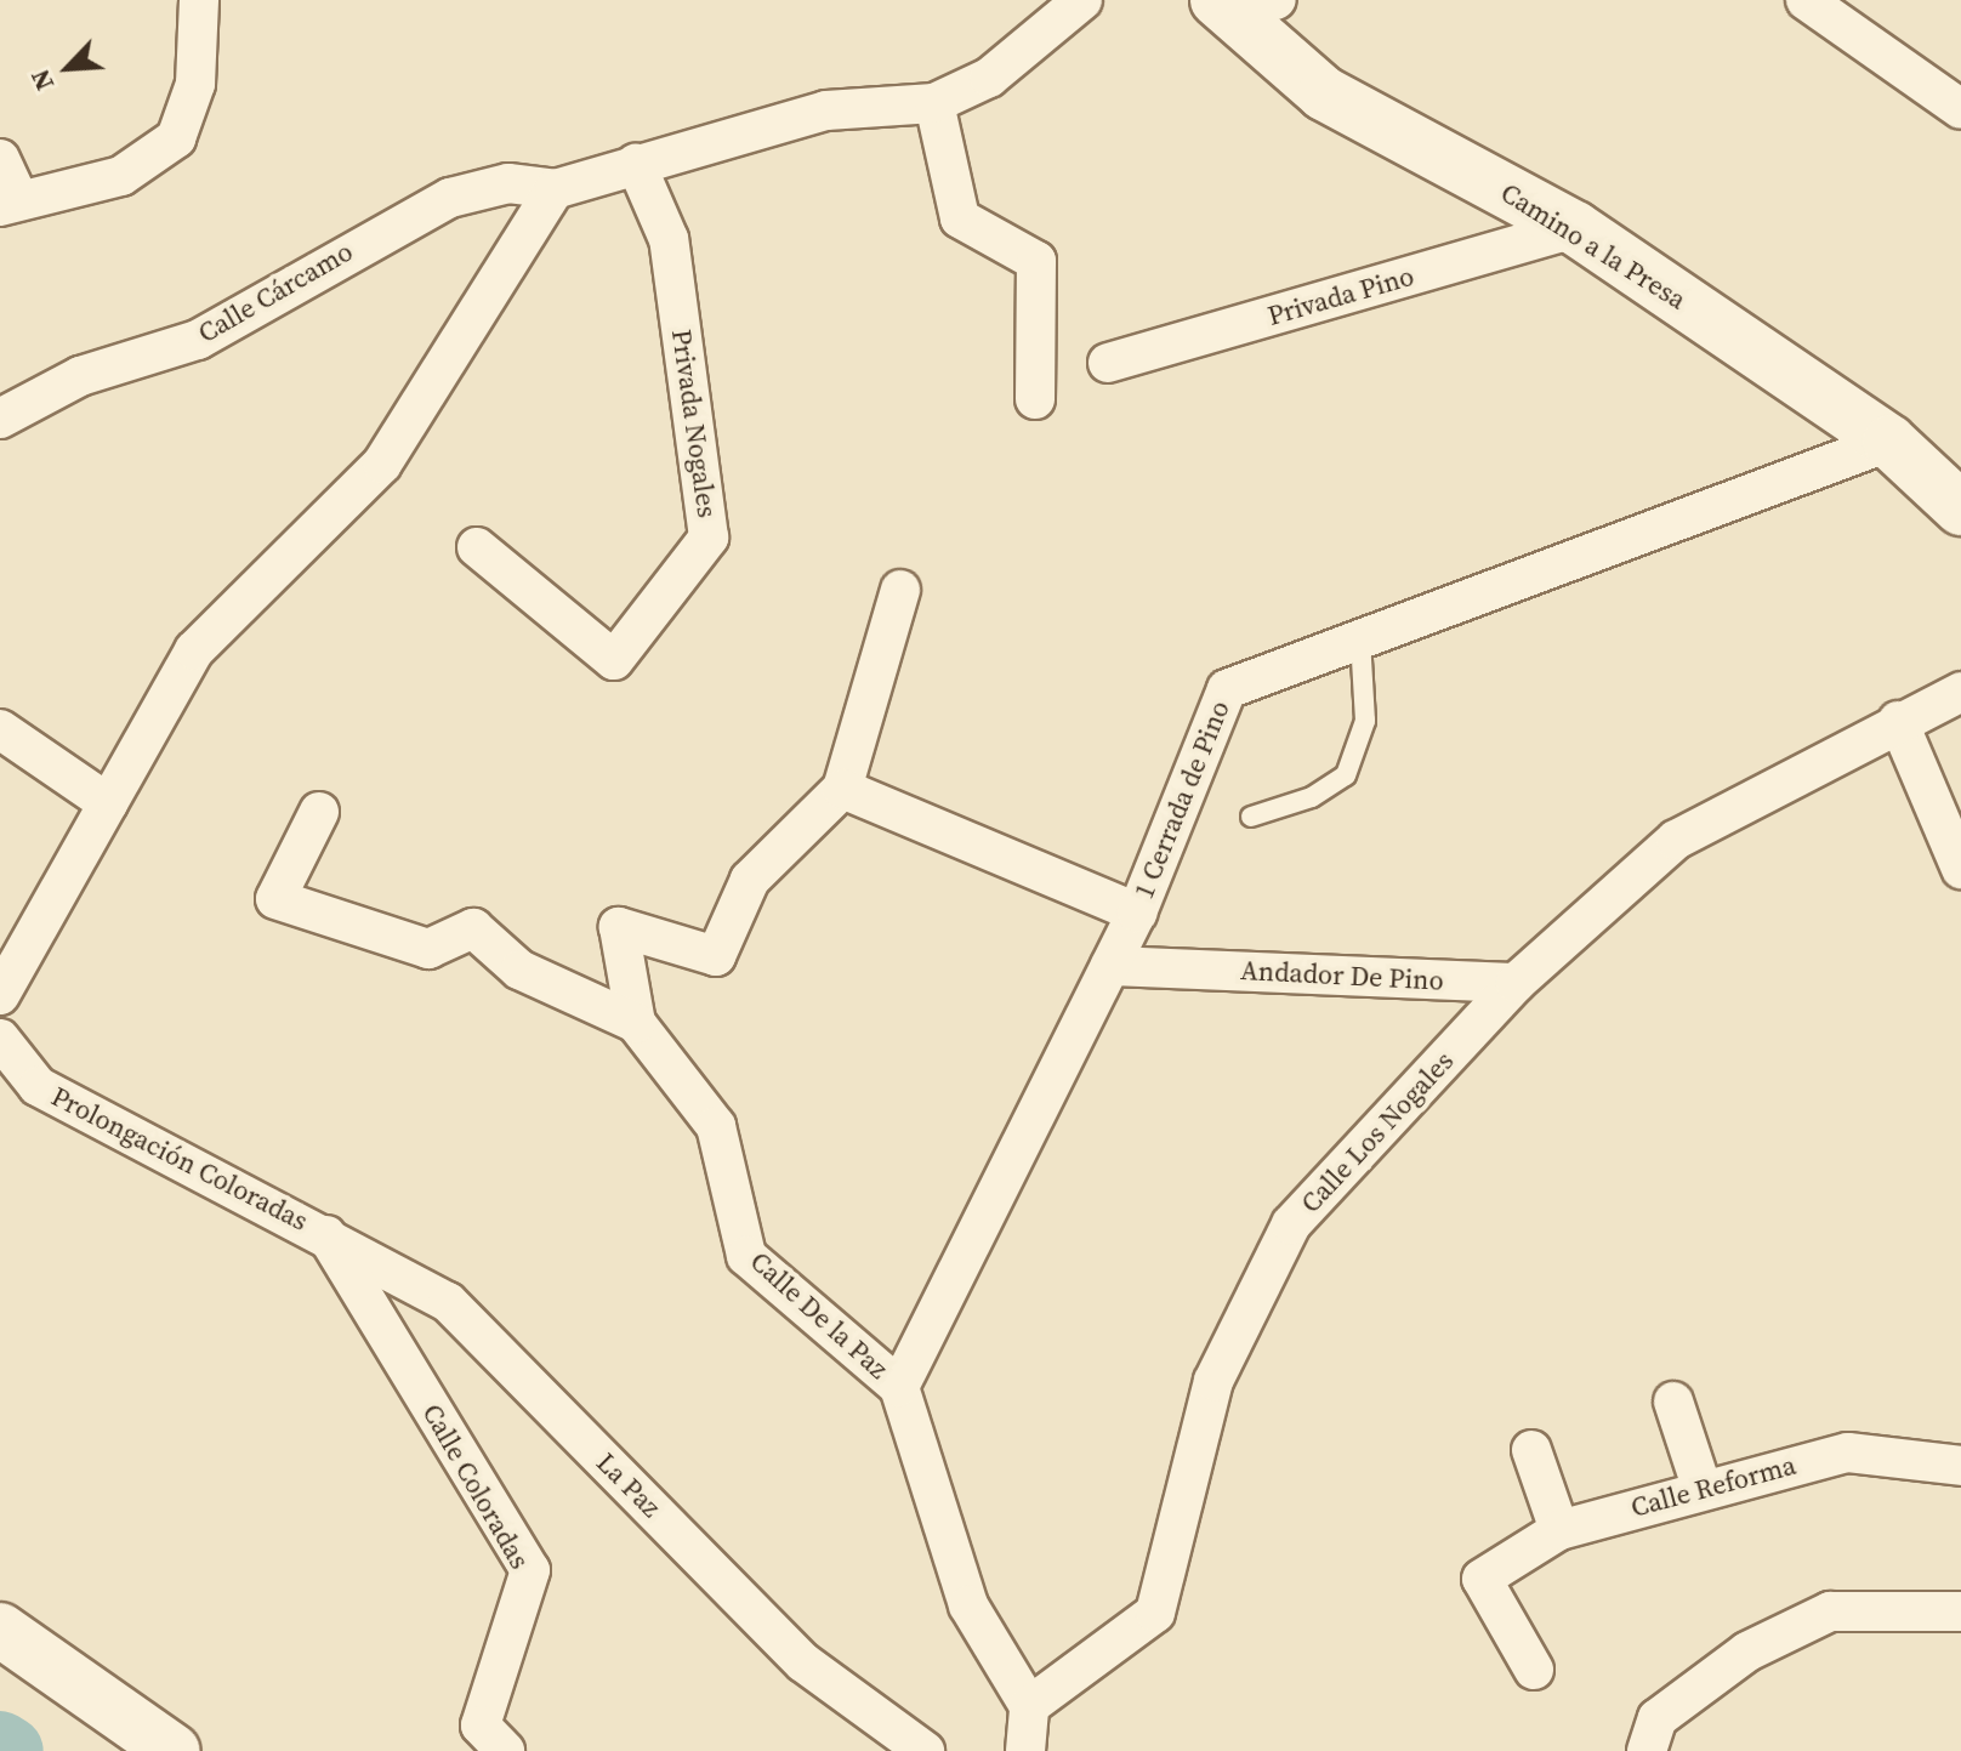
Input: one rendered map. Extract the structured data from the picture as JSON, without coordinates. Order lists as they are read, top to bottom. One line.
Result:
{"streets":{"street":["Camino a la Presa","Calle Cárcamo","Privada Pino","Privada Nogales","1 Cerrada de Pino","Andador De Pino","Calle Los Nogales","Prolongación Coloradas","Calle De la Paz","La Paz","Calle Coloradas","Calle Reforma"]},"crossings":[["Camino a la Presa","Privada Pino"],["Camino a la Presa","1 Cerrada de Pino"],["1 Cerrada de Pino","Andador De Pino"],["1 Cerrada de Pino","Calle De la Paz"],["Andador De Pino","Calle Los Nogales"],["Calle Los Nogales","Calle De la Paz"],["Prolongación Coloradas","La Paz"],["Prolongación Coloradas","Calle Coloradas"],["La Paz","Calle Coloradas"]],"north":"bottom left"}
